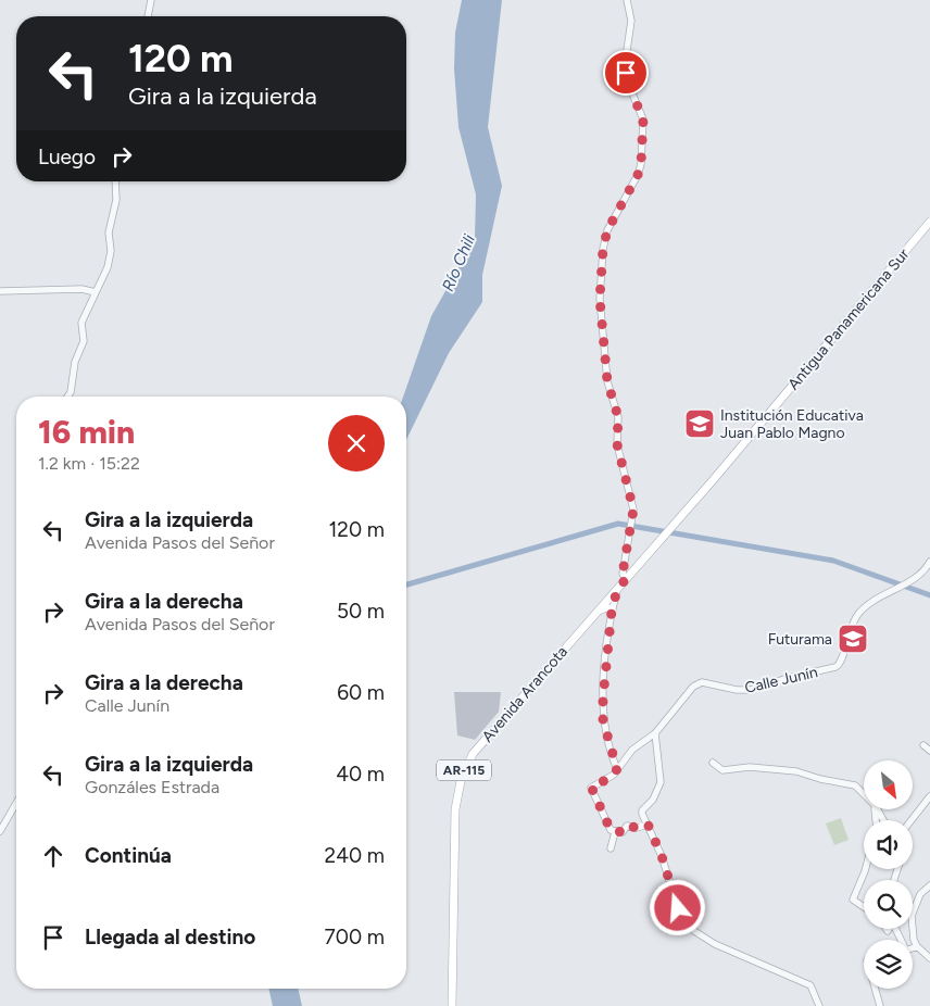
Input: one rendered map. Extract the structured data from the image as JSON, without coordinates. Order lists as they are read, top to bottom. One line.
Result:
{"streets":{"main road":["Antigua Panamericana Sur","Avenida Arancota","AR-115"],"street":["Calle Junín"]},"crossings":[["Antigua Panamericana Sur","Avenida Arancota"]],"water":["Río Chili"],"places":{"school or university":["Institución Educativa Juan Pablo Magno","Futurama"]},"north":"bottom right","page":{"turn":["120 m","Gira a la izquierda"],"then":"Luego","heading":["16 min","1.2 km · 15:22"],"list":[{"name":"Gira a la izquierda","note":"Avenida Pasos del Señor","value":"120 m"},{"name":"Gira a la derecha","note":"Avenida Pasos del Señor","value":"50 m"},{"name":"Gira a la derecha","note":"Calle Junín","value":"60 m"},{"name":"Gira a la izquierda","note":"Gonzáles Estrada","value":"40 m"},{"name":"Continúa","value":"240 m"},{"name":"Llegada al destino","value":"700 m"}]}}
